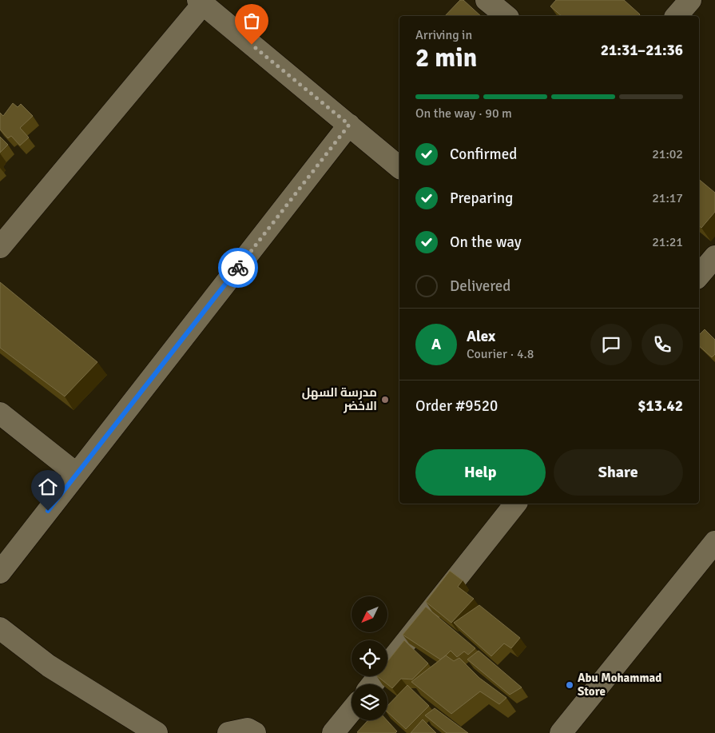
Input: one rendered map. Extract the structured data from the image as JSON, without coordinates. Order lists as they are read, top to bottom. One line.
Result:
{"places":["مدرسة السهل الاخضر","Abu Mohammad Store"],"north":"bottom left","page":{"heading":["2 min","Arriving in","21:31–21:36"],"panel":["Alex","Courier · 4.8","Order #9520","$13.42"],"bar":"On the way · 90 m","list":[["Confirmed","21:02"],["Preparing","21:17"],["On the way","21:21"],"Delivered"],"round":"A","buttons":["Help","Share"]}}
